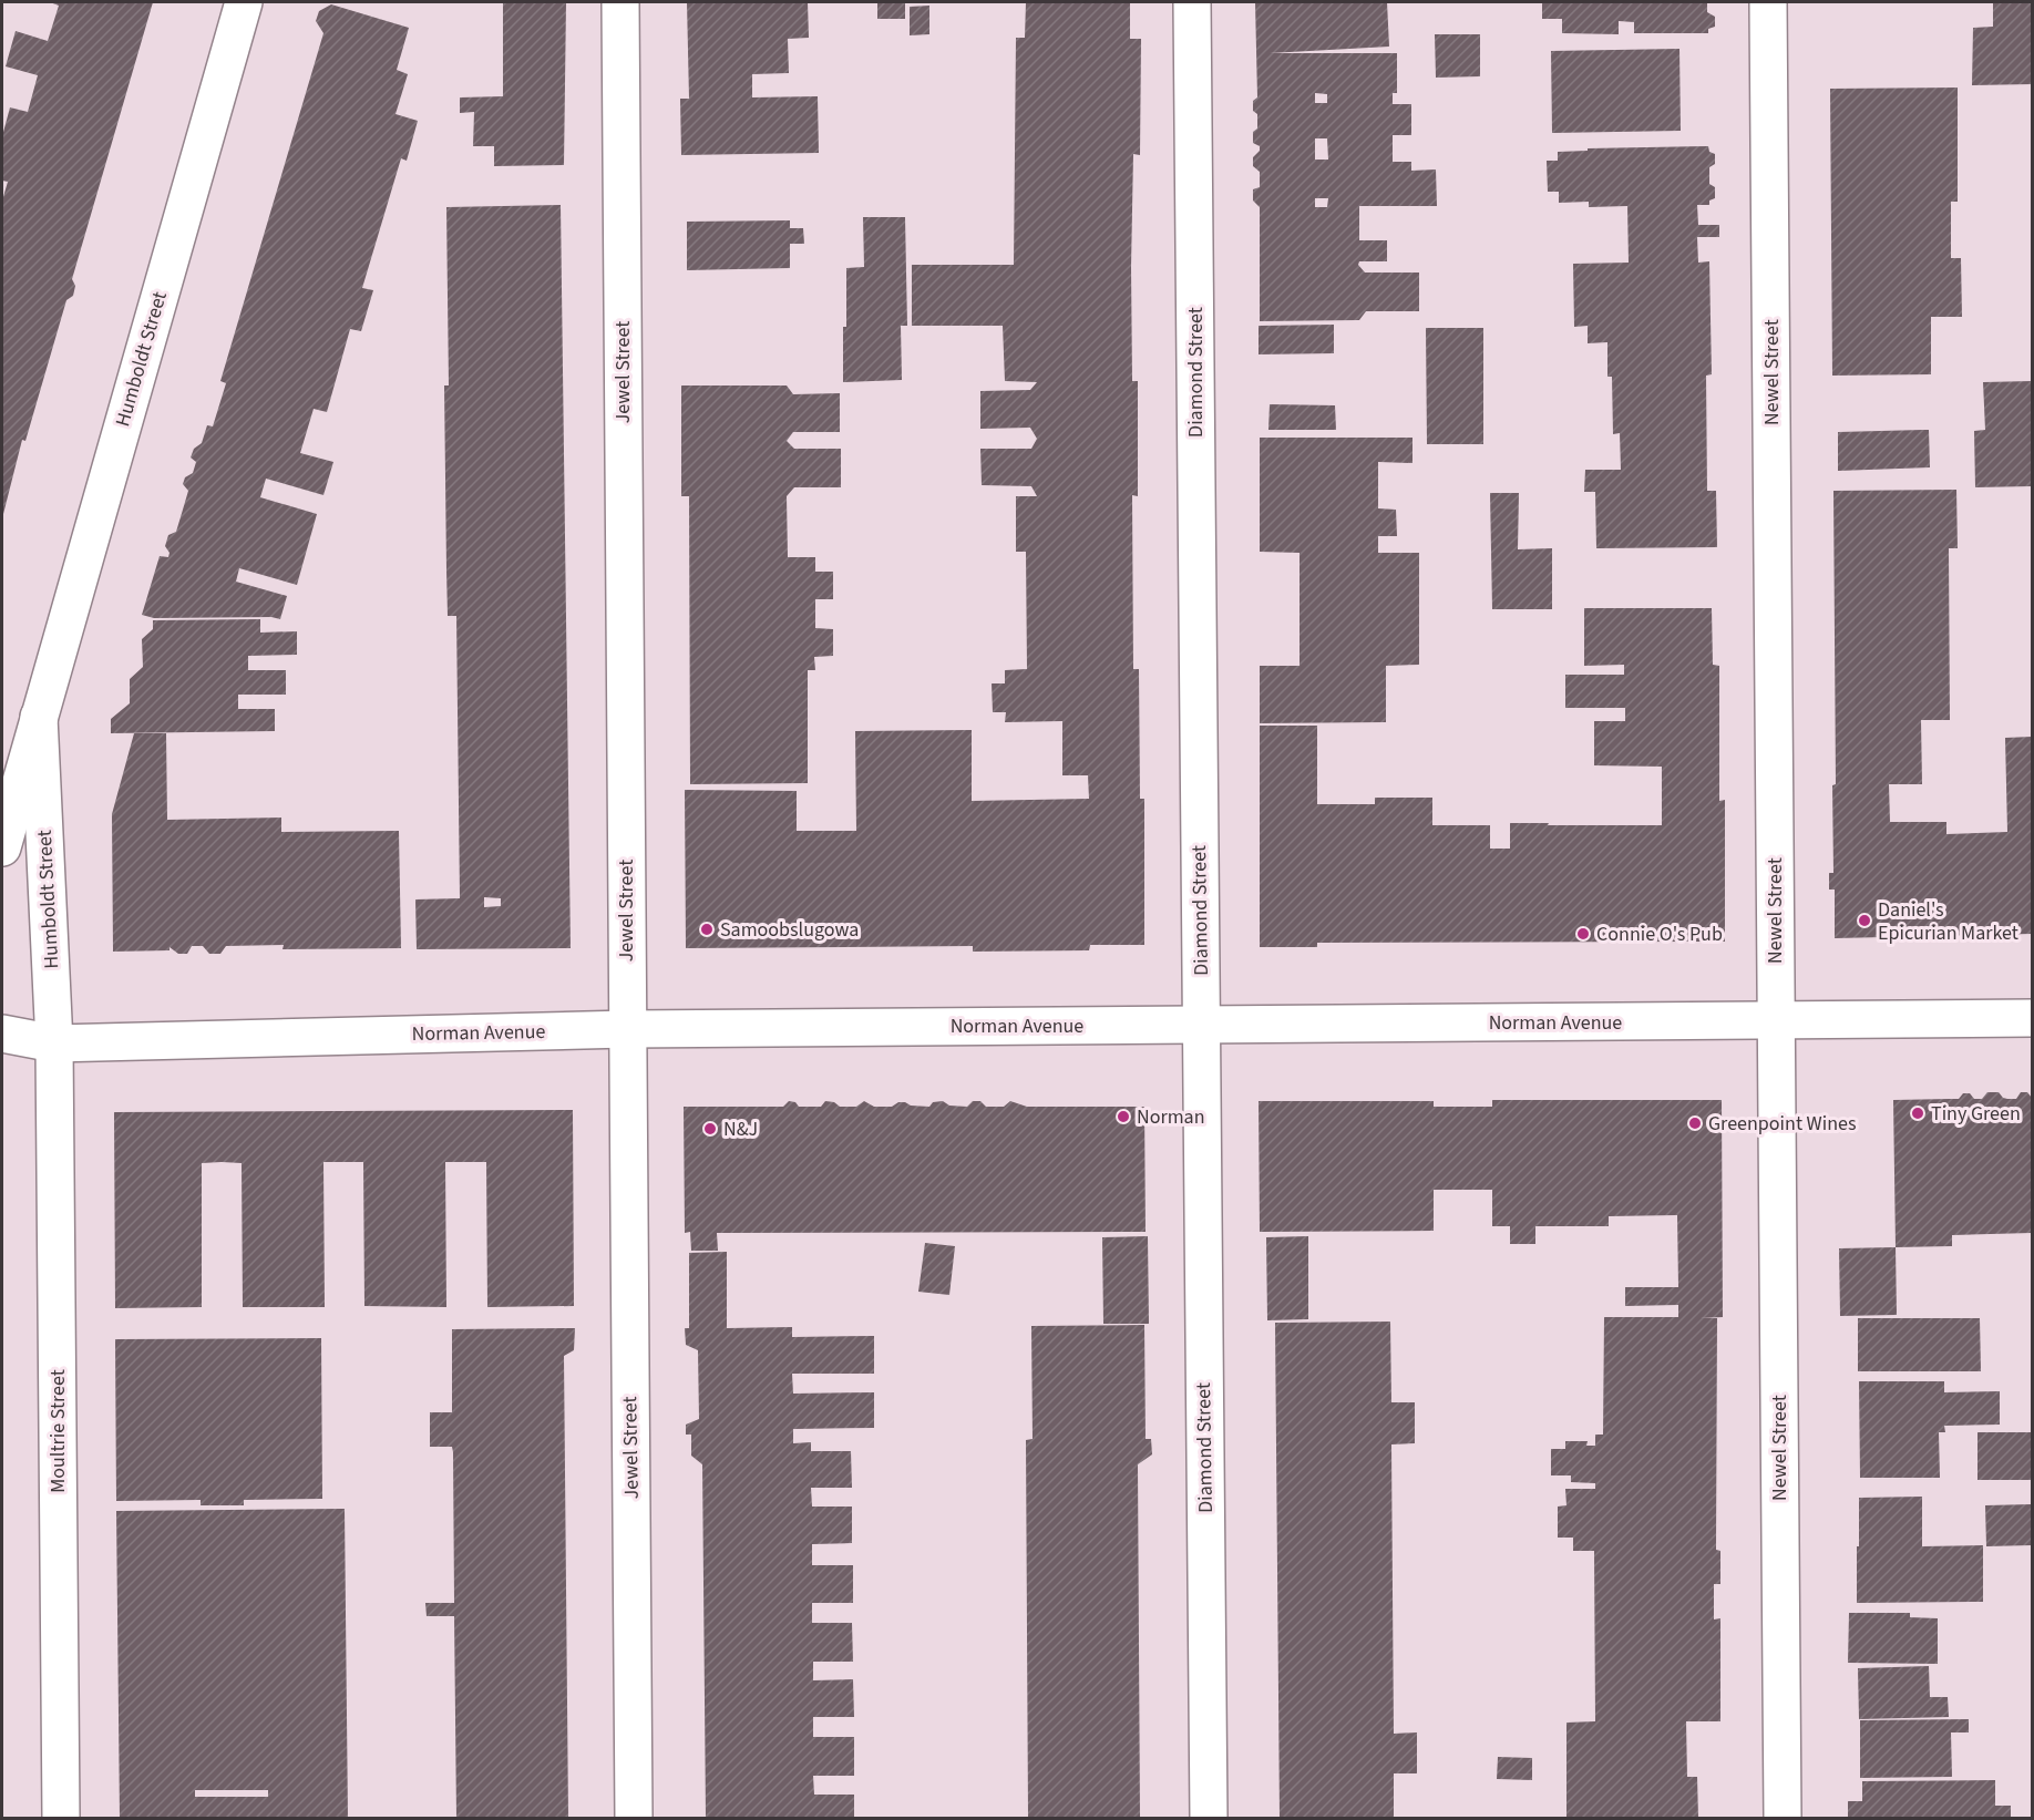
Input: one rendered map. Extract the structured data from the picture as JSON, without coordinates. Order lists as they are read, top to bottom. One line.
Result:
{"streets":{"street":["Humboldt Street","Jewel Street","Diamond Street","Newel Street","Norman Avenue","Moultrie Street"]},"crossings":[["Humboldt Street","Norman Avenue"],["Humboldt Street","Moultrie Street"],["Jewel Street","Norman Avenue"],["Diamond Street","Norman Avenue"],["Newel Street","Norman Avenue"],["Norman Avenue","Moultrie Street"]],"places":["Daniel's Epicurian Market","Samoobslugowa","Connie O's Pub","Tiny Green","Norman","Greenpoint Wines","N&J"]}
